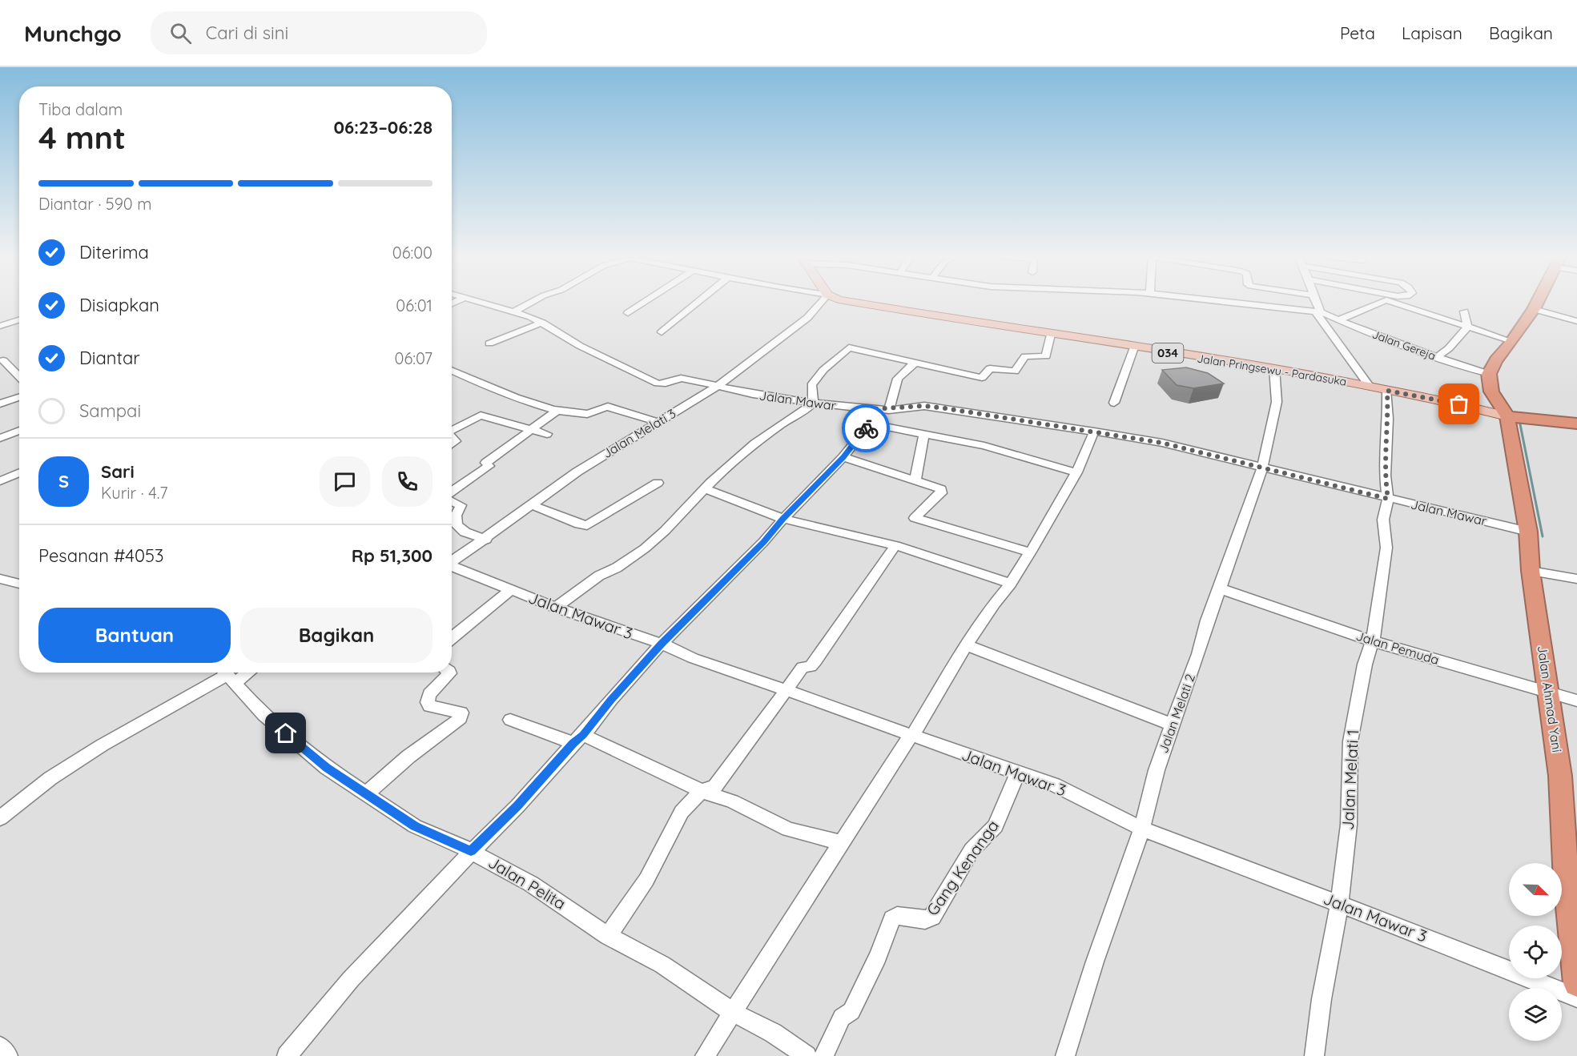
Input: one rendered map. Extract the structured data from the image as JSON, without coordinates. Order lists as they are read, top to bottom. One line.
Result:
{"streets":{"highway":["Jalan Ahmad Yani"],"main road":["034","Jalan Pringsewu - Pardasuka"],"street":["Jalan Gereja","Jalan Mawar","Jalan Melati 3","Jalan Mawar 3","Jalan Pemuda","Jalan Melati 2","Jalan Melati 1","Gang Kenanga","Jalan Pelita"]},"crossings":[["Jalan Pringsewu - Pardasuka","Jalan Ahmad Yani"],["Jalan Pringsewu - Pardasuka","Jalan Melati 2"],["Jalan Pringsewu - Pardasuka","Jalan Melati 1"],["Jalan Mawar","Jalan Melati 3"],["Jalan Mawar","Jalan Ahmad Yani"],["Jalan Mawar","Jalan Melati 2"],["Jalan Mawar","Jalan Melati 1"],["Jalan Mawar 3","Jalan Melati 2"],["Jalan Mawar 3","Jalan Melati 1"],["Jalan Mawar 3","Gang Kenanga"],["Jalan Pemuda","Jalan Ahmad Yani"],["Jalan Pemuda","Jalan Melati 2"],["Jalan Pemuda","Jalan Melati 1"]],"north":"bottom right","page":{"header":"Munchgo","search":"Cari di sini","nav":["Peta","Lapisan","Bagikan"],"heading":["4 mnt","Tiba dalam","06:23–06:28"],"panel":["Sari","Kurir · 4.7","Pesanan #4053","Rp 51,300"],"bar":"Diantar · 590 m","list":[["Diterima","06:00"],["Disiapkan","06:01"],["Diantar","06:07"],"Sampai"],"round":"S","buttons":["Bantuan","Bagikan"]}}
